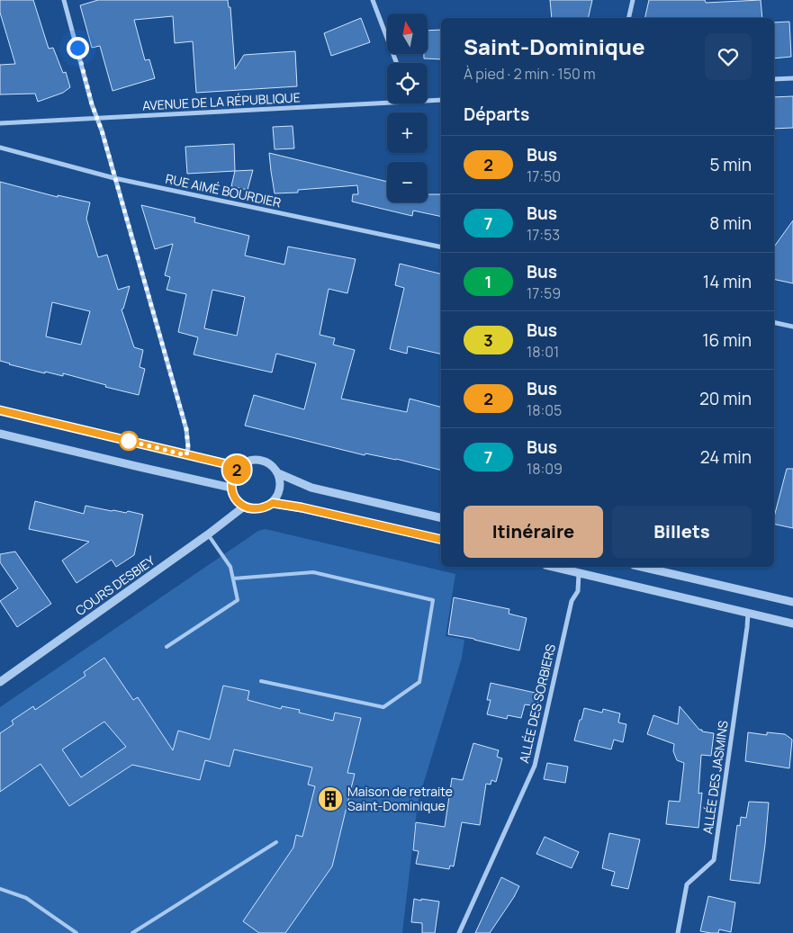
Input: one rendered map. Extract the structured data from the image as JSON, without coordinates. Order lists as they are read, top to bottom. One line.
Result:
{"streets":{"street":["AVENUE DE LA RÉPUBLIQUE","RUE AIMÉ BOURDIER","COURS DESBIEY","ALLÉE DES SORBIERS","ALLÉE DES JASMINS"]},"places":{"building":["Maison de retraite Saint-Dominique"]},"lines":["bus line 2"],"north":"top","page":{"on_map":"2","map_buttons":["+","−"],"heading":[["Saint-Dominique","À pied · 2 min · 150 m"],"Départs"],"list":[{"mark":"2","name":"Bus","note":"17:50","value":"5 min"},{"mark":"7","name":"Bus","note":"17:53","value":"8 min"},{"mark":"1","name":"Bus","note":"17:59","value":"14 min"},{"mark":"3","name":"Bus","note":"18:01","value":"16 min"},{"mark":"2","name":"Bus","note":"18:05","value":"20 min"},{"mark":"7","name":"Bus","note":"18:09","value":"24 min"}],"buttons":["Itinéraire","Billets"]}}
